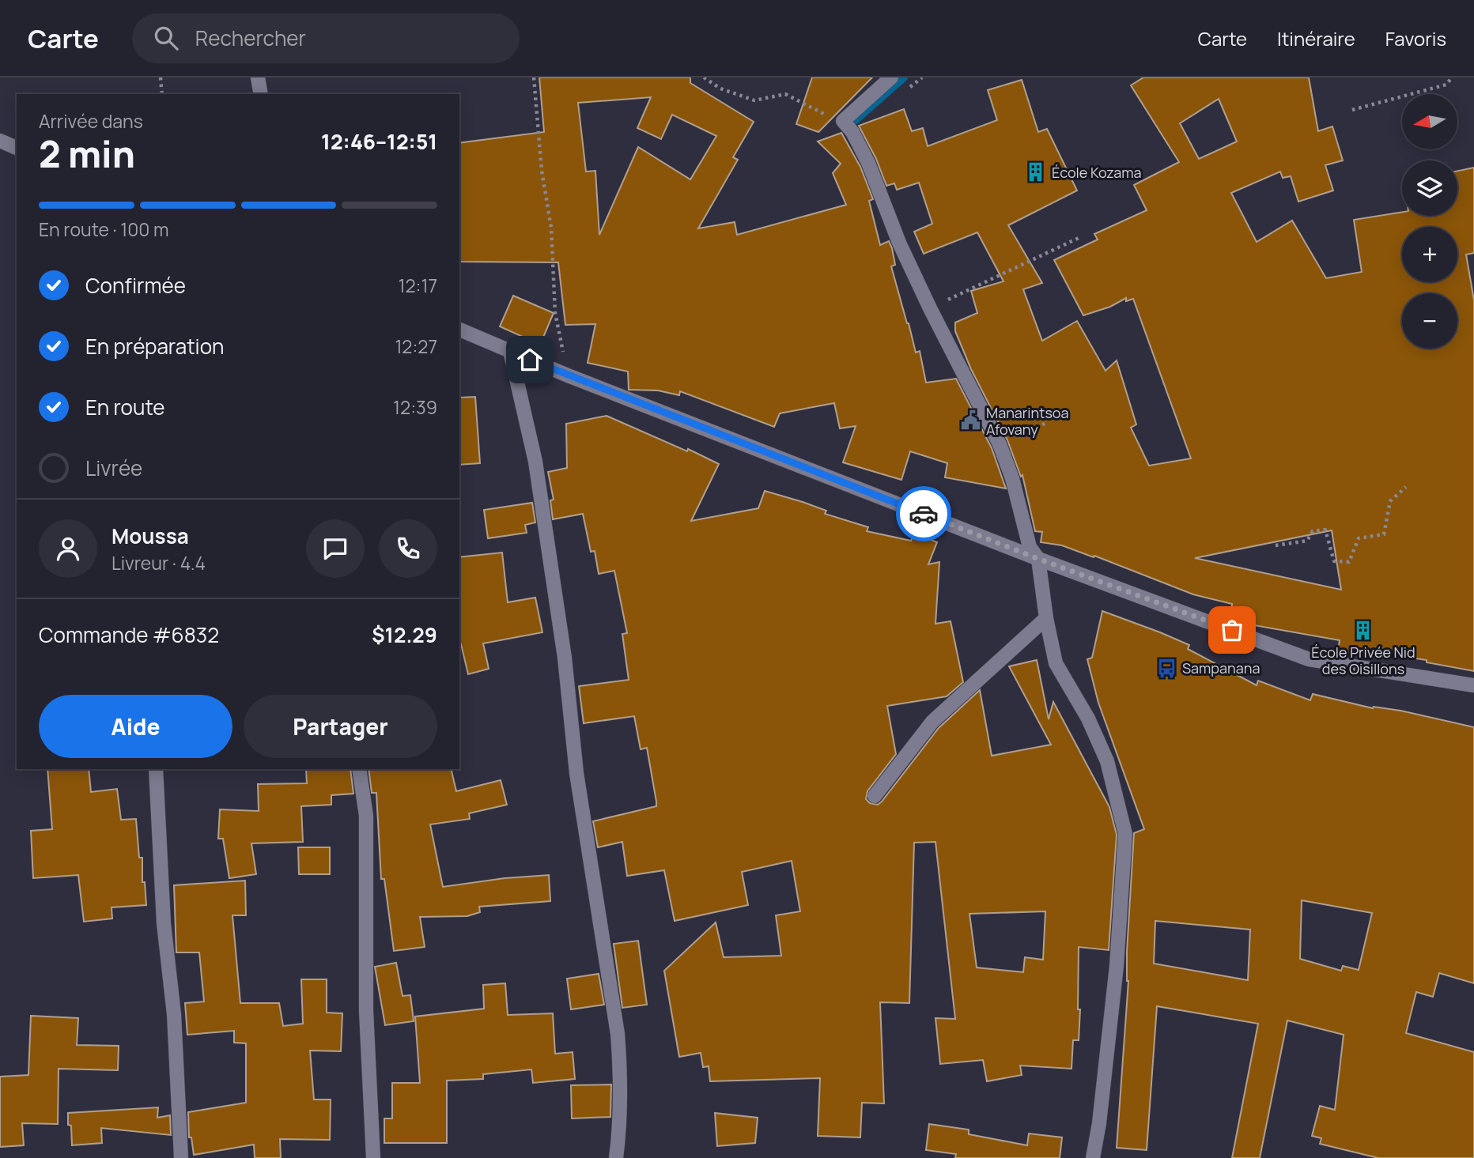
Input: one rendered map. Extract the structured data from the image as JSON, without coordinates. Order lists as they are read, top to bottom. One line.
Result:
{"places":{"building":["École Kozama","École Privée Nid des Oisillons"],"public building":["Manarintsoa Afovany"],"bus stop":["Sampanana"]},"north":"left","page":{"header":"Carte","search":"Rechercher","nav":["Carte","Itinéraire","Favoris"],"map_buttons":["+","−"],"heading":["2 min","Arrivée dans","12:46–12:51"],"panel":["Moussa","Livreur · 4.4","Commande #6832","$12.29"],"bar":"En route · 100 m","list":[["Confirmée","12:17"],["En préparation","12:27"],["En route","12:39"],"Livrée"],"buttons":["Aide","Partager"]}}
